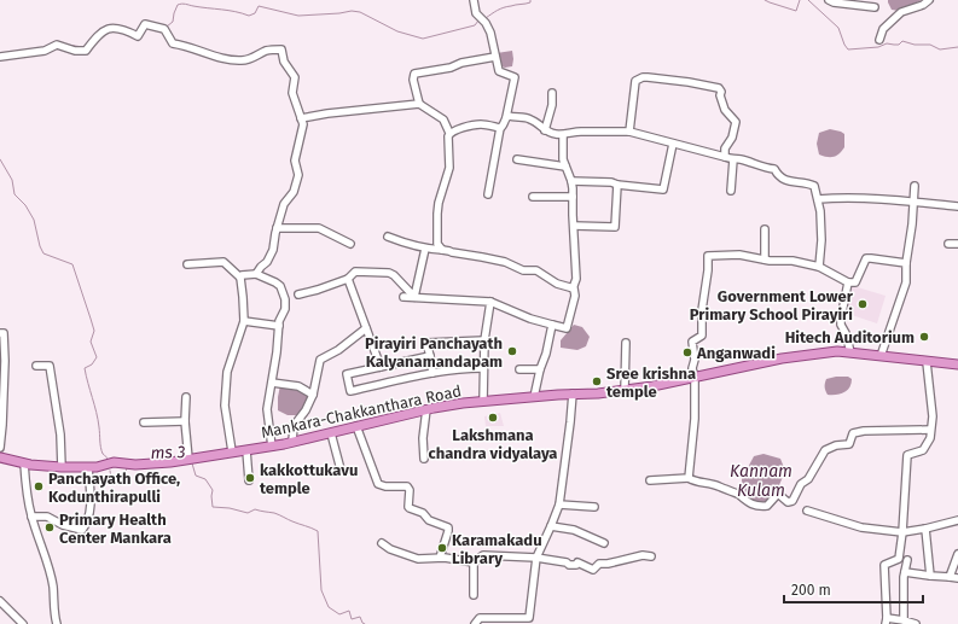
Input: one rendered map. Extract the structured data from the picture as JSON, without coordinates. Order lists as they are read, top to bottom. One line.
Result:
{"streets":{"main road":["Mankara-Chakkanthara Road"]},"water":["ms 3","Kannam Kulam"],"places":["Government Lower Primary School Pirayiri","Hitech Auditorium","Pirayiri Panchayath Kalyanamandapam","Anganwadi","Sree krishna temple","Lakshmana chandra vidyalaya","kakkottukavu temple","Panchayath Office, Kodunthirapulli","Primary Health Center Mankara","Karamakadu Library"],"scale_bar":"200 m"}
